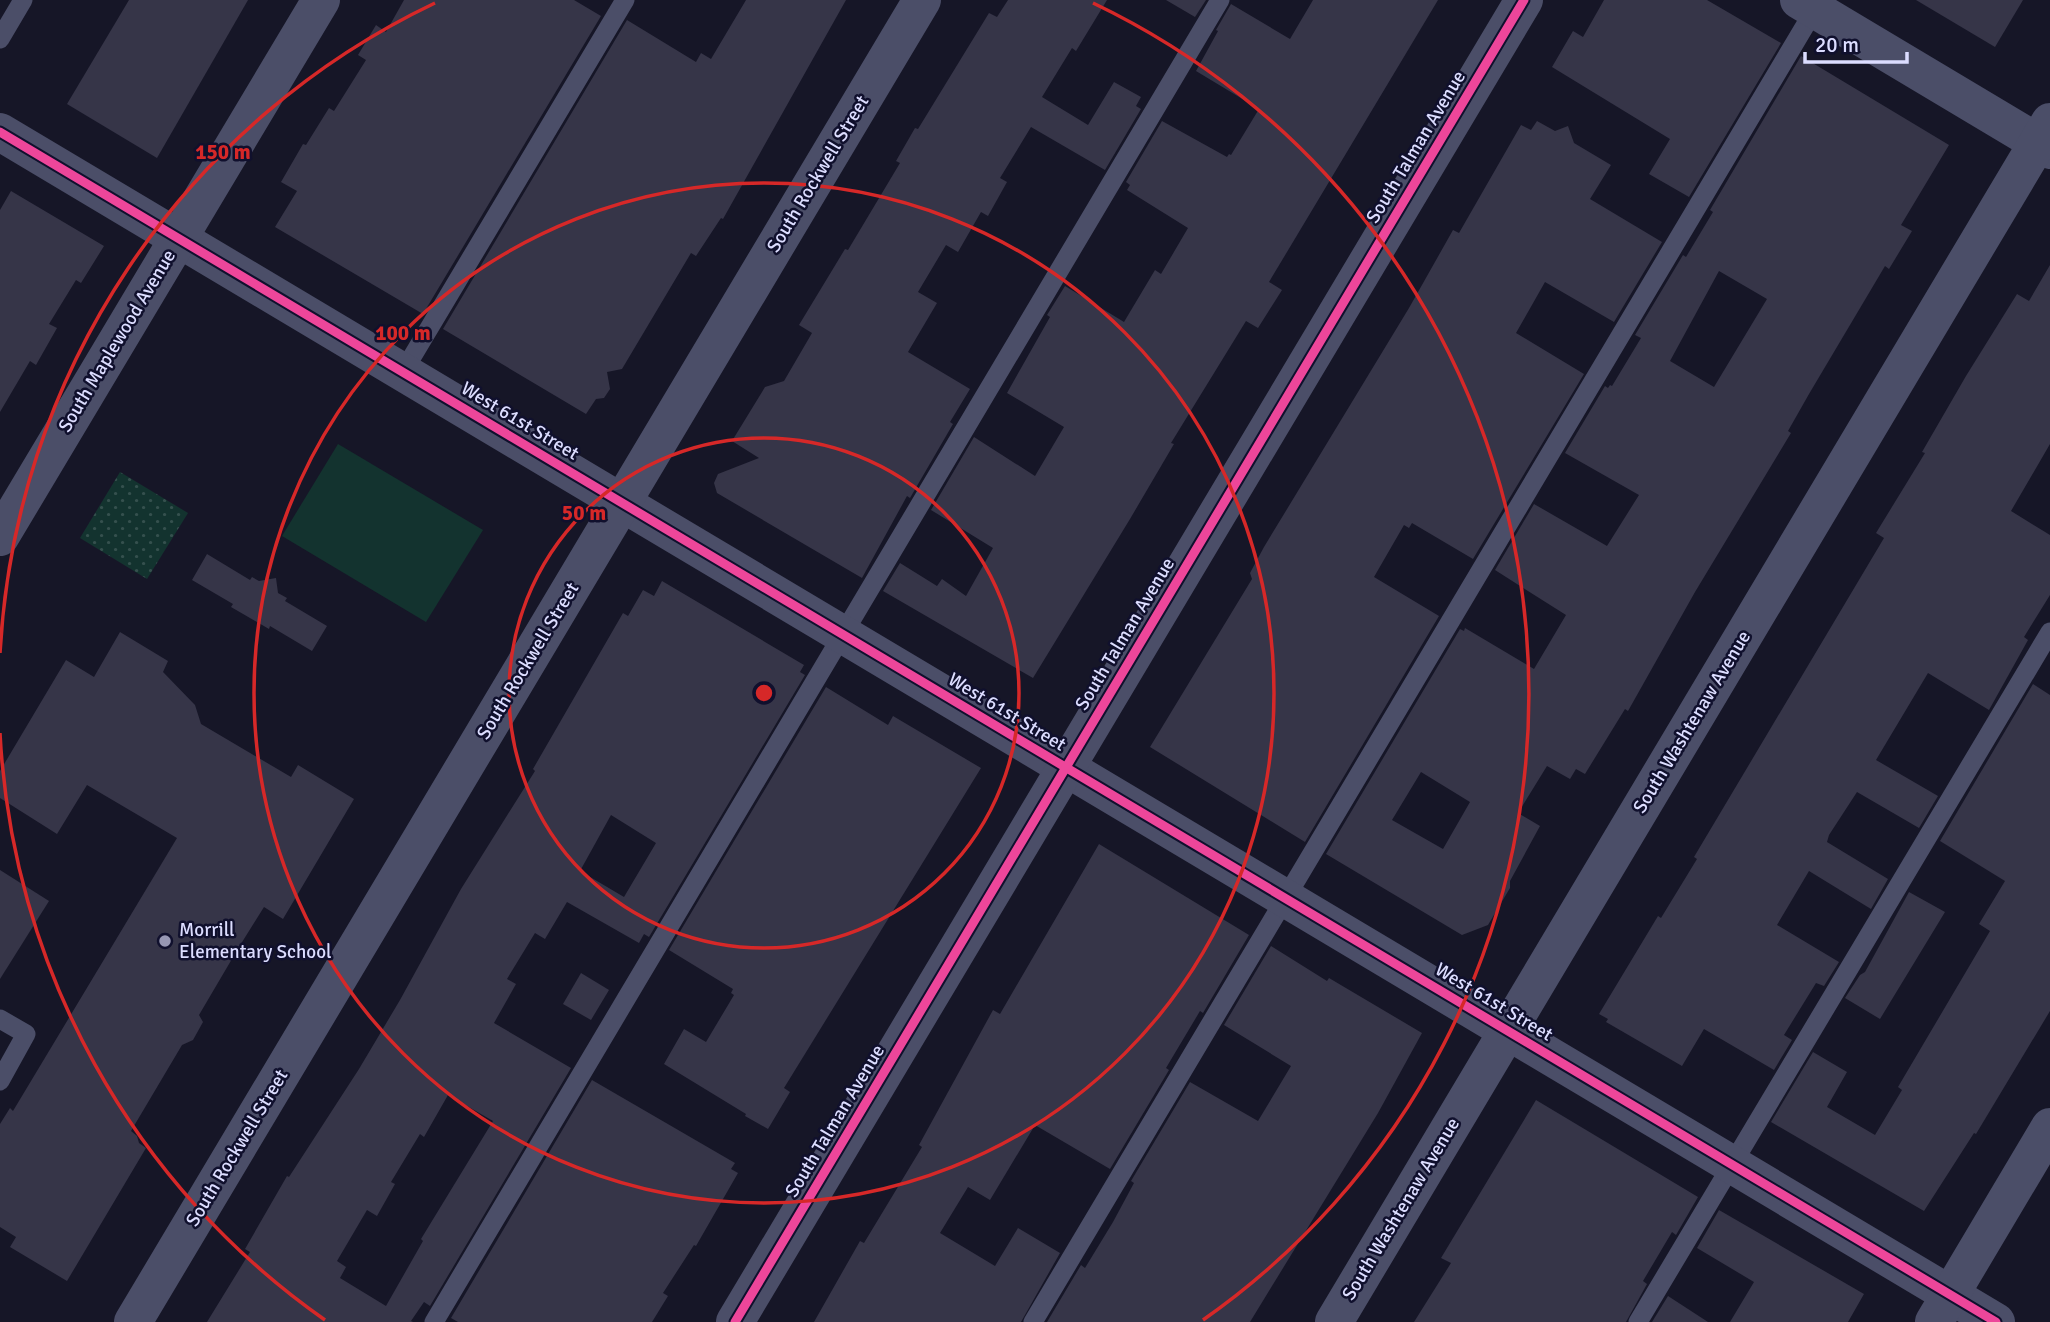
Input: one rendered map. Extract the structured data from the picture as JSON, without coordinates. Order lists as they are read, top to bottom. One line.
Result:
{"streets":{"street":["South Talman Avenue","South Rockwell Street","South Maplewood Avenue","West 61st Street","South Washtenaw Avenue"]},"crossings":[["South Talman Avenue","West 61st Street"],["South Rockwell Street","West 61st Street"],["South Maplewood Avenue","West 61st Street"],["West 61st Street","South Washtenaw Avenue"]],"places":["Morrill Elementary School"],"scale_bar":"20 m","rings":["150 m","100 m","50 m"]}
